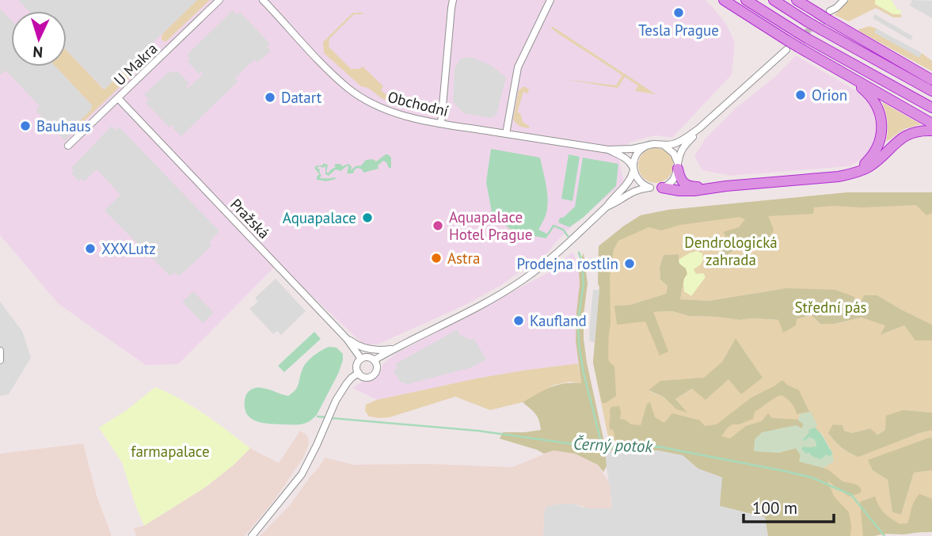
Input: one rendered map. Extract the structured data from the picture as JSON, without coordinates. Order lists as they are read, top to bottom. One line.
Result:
{"streets":{"street":["U Makra","Obchodní","Pražská"]},"crossings":[["U Makra","Pražská"]],"water":["Černý potok"],"parks":["Dendrologická zahrada","Střední pás","farmapalace"],"places":["Tesla Prague","Orion","Datart","Bauhaus","Aquapalace","Aquapalace Hotel Prague","XXXLutz","Astra","Prodejna rostlin","Kaufland"],"scale_bar":"100 m","north":"bottom"}
